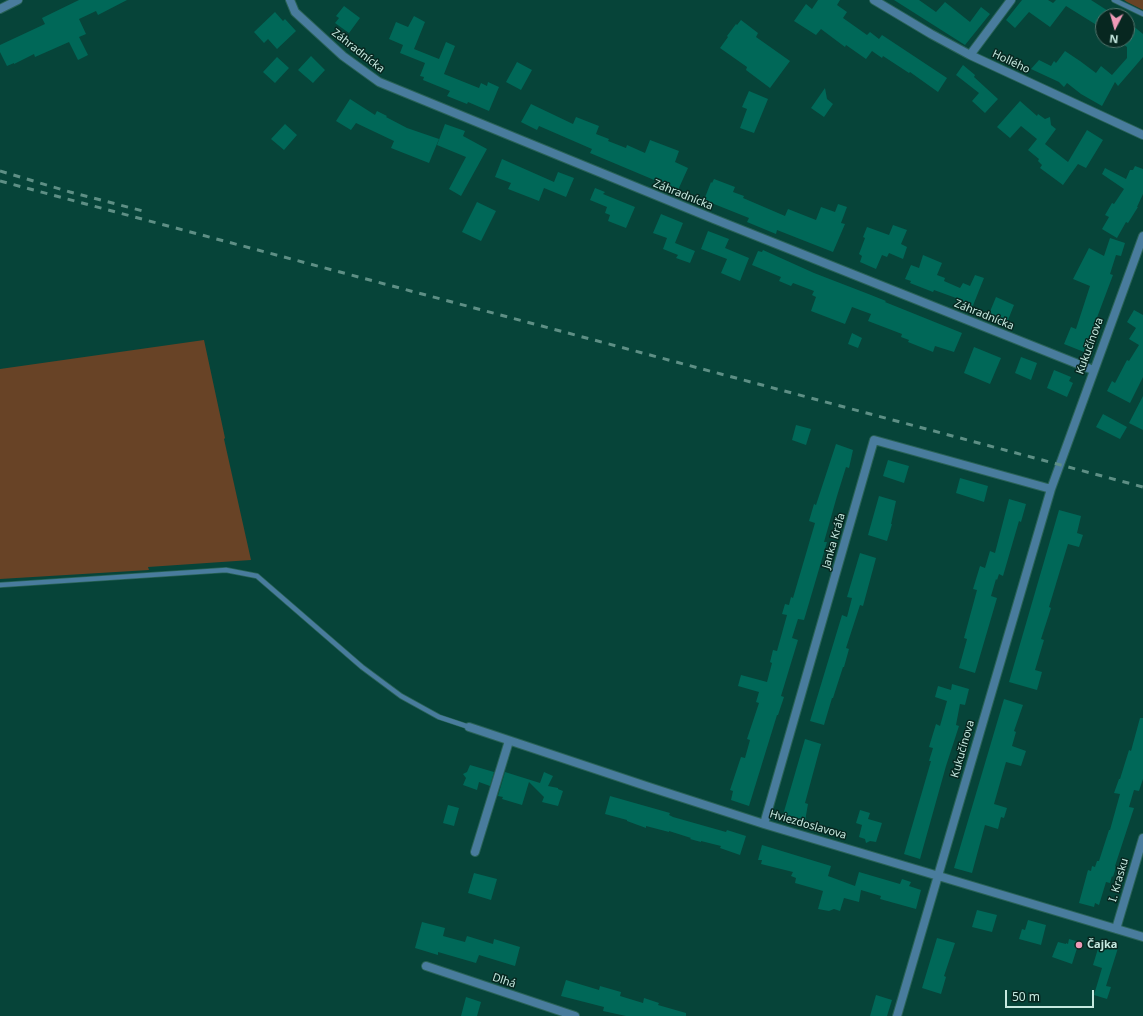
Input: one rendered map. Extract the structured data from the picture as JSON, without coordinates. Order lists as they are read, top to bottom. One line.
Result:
{"streets":{"street":["Záhradnícka","Hollého","Kukučínova","Janka Kráľa","Hviezdoslavova","I. Krasku","Dlhá"]},"crossings":[["Záhradnícka","Kukučínova"],["Kukučínova","Janka Kráľa"],["Kukučínova","Hviezdoslavova"],["Janka Kráľa","Hviezdoslavova"],["Hviezdoslavova","I. Krasku"]],"places":["Čajka"],"scale_bar":"50 m","north":"bottom"}
